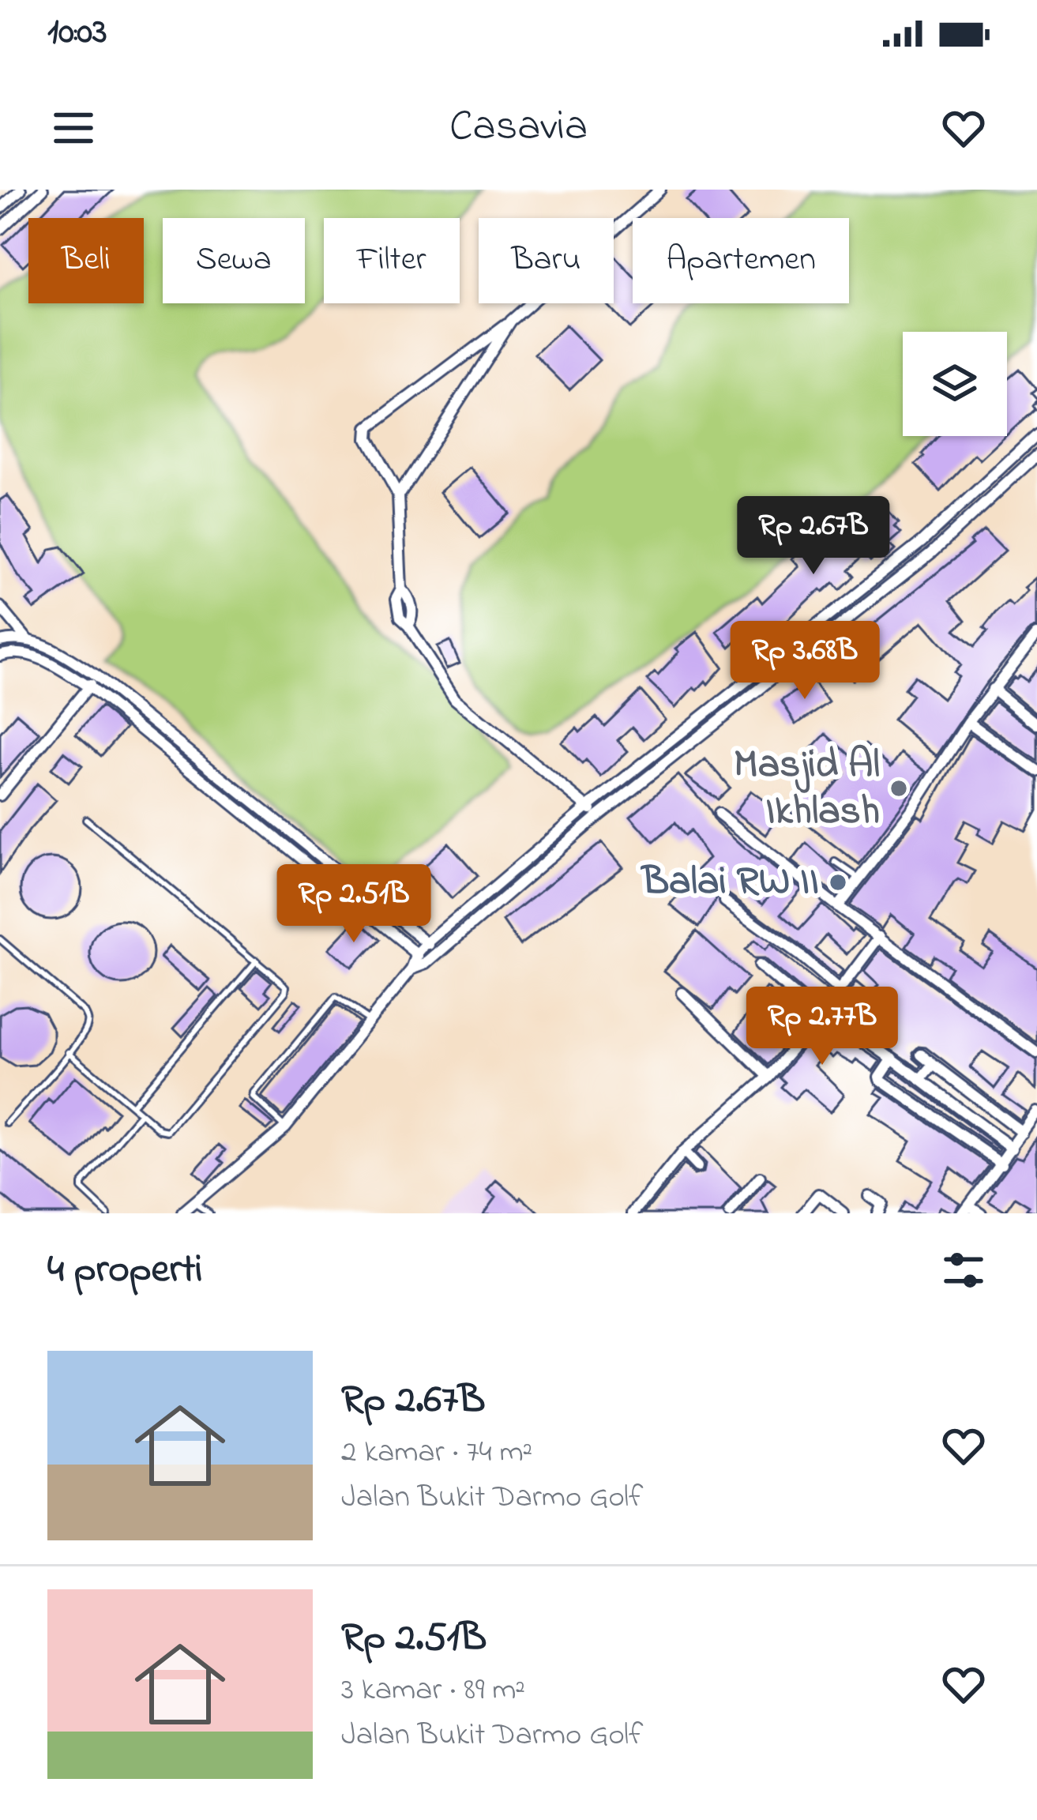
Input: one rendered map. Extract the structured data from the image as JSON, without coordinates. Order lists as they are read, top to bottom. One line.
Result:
{"places":["Masjid Al Ikhlash","Balai RW II"],"page":{"status":"10:03","header":"Casavia","chip":["Beli","Sewa","Filter","Baru","Apartemen"],"price":["Rp 2.67B","Rp 3.68B","Rp 2.51B","Rp 2.77B"],"heading":"4 properti","list":[{"name":"Rp 2.67B","note":"2 kamar · 74 m² · Jalan Bukit Darmo Golf"},{"name":"Rp 2.51B","note":"3 kamar · 89 m² · Jalan Bukit Darmo Golf"}]}}
